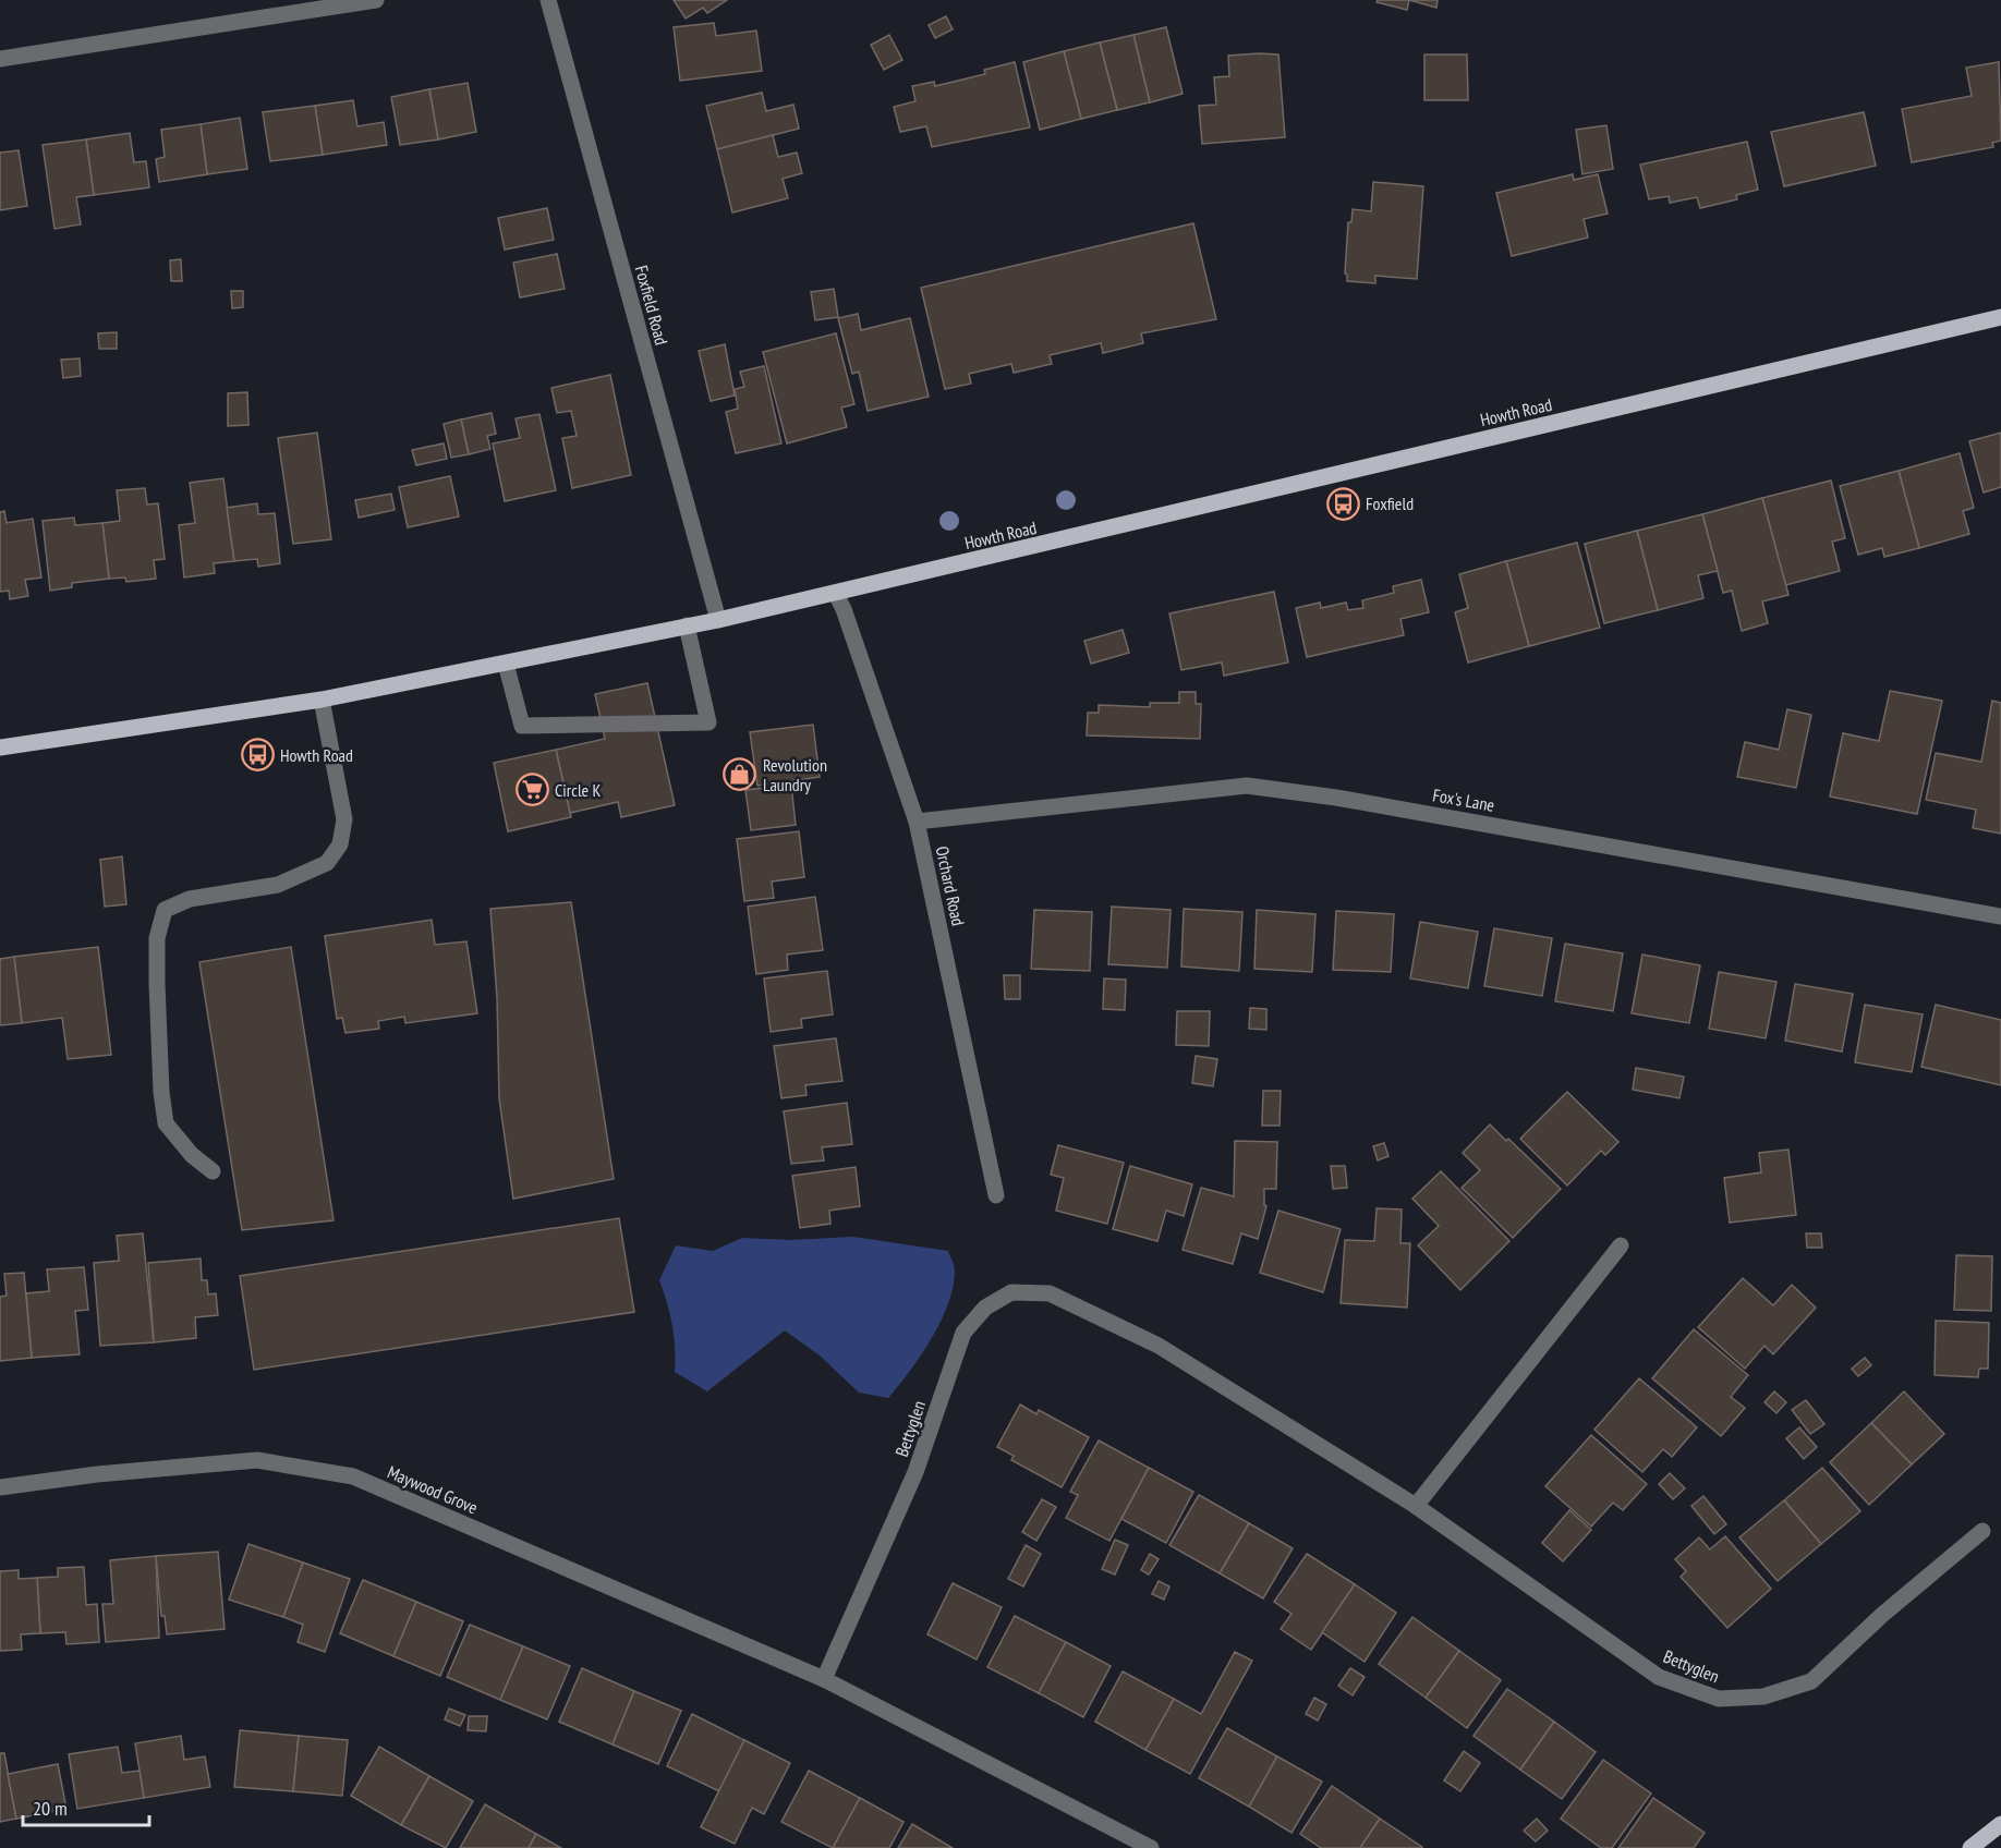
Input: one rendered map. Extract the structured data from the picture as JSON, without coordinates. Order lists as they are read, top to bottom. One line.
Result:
{"streets":{"main road":["Howth Road"],"street":["Foxfield Road","Fox's Lane","Orchard Road","Bettyglen","Maywood Grove"]},"crossings":[["Foxfield Road","Howth Road"],["Howth Road","Orchard Road"],["Fox's Lane","Orchard Road"],["Bettyglen","Maywood Grove"]],"places":{"bus stop":["Foxfield","Howth Road"],"shop":["Revolution Laundry"],"supermarket":["Circle K"]},"scale_bar":"20 m"}
